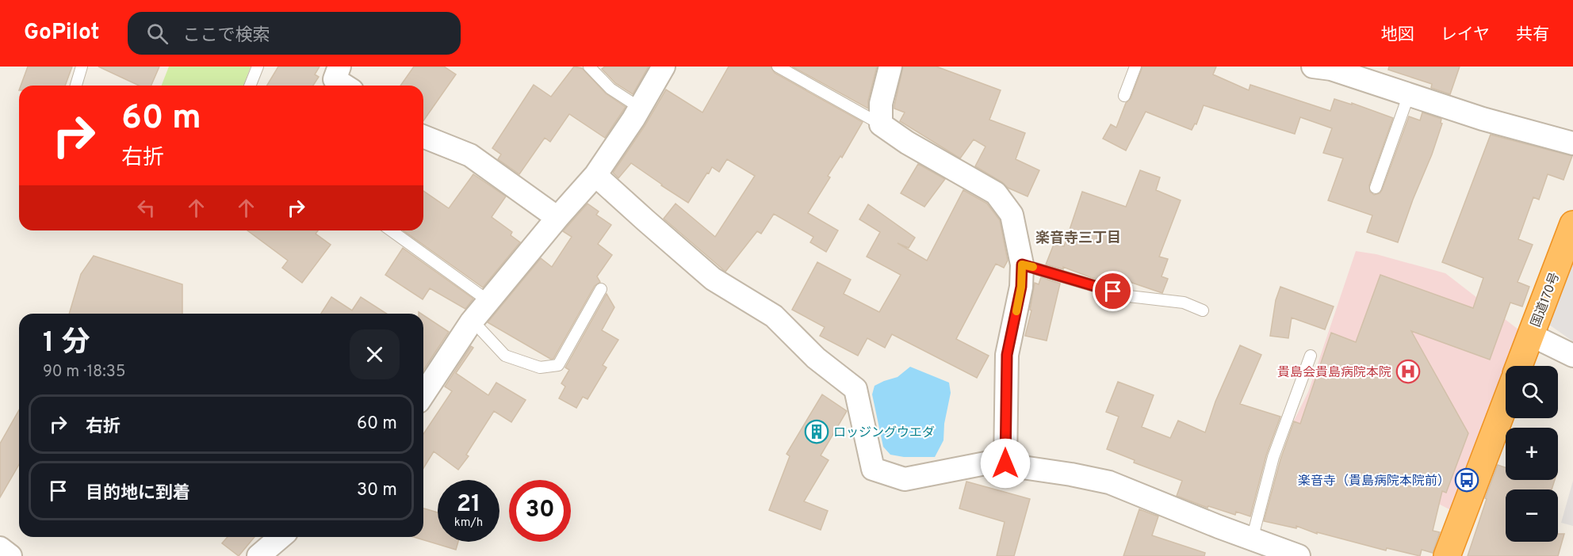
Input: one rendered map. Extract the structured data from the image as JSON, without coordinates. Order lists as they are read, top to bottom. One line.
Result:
{"streets":{"highway":["国道170号"]},"districts":["楽音寺三丁目"],"places":{"hospital":["貴島会貴島病院本院"],"building":["ロッジングウエダ"],"bus stop":["楽音寺（貴島病院本院前）"]},"page":{"header":"GoPilot","search":"ここで検索","nav":["地図","レイヤ","共有"],"turn":["60 m","右折"],"heading":["1 分","90 m · 18:35"],"map_buttons":["+","−"],"list":[{"name":"右折","value":"60 m"},{"name":"目的地に到着","value":"30 m"}],"speed":"21 km/h","limit":"30"}}
